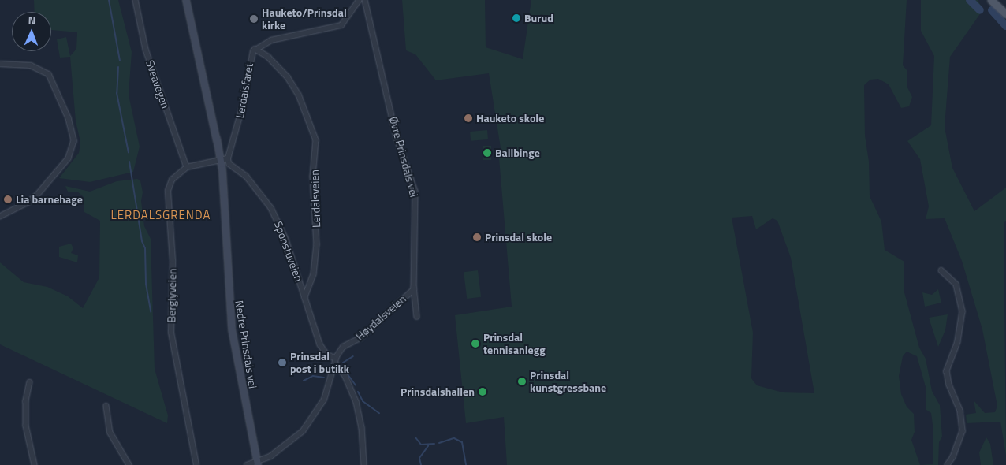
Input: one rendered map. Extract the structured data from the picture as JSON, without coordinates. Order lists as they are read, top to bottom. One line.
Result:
{"streets":{"main road":["Nedre Prinsdals vei"],"street":["Sveavegen","Lerdalsfaret","Øvre Prinsdals vei","Lerdalsveien","Sponstuveien","Berglyveien","Høydalsveien"]},"crossings":[["Sveavegen","Berglyveien"],["Lerdalsfaret","Lerdalsveien"],["Lerdalsfaret","Sponstuveien"],["Lerdalsfaret","Berglyveien"],["Lerdalsfaret","Nedre Prinsdals vei"],["Øvre Prinsdals vei","Høydalsveien"],["Lerdalsveien","Sponstuveien"],["Sponstuveien","Berglyveien"],["Sponstuveien","Høydalsveien"],["Sponstuveien","Nedre Prinsdals vei"],["Berglyveien","Nedre Prinsdals vei"],["Høydalsveien","Nedre Prinsdals vei"]],"districts":["LERDALSGRENDA"],"places":["Burud","Hauketo/Prinsdal kirke","Hauketo skole","Ballbinge","Lia barnehage","Prinsdal skole","Prinsdal tennisanlegg","Prinsdal post i butikk","Prinsdal kunstgressbane","Prinsdalshallen"],"north":"top"}
